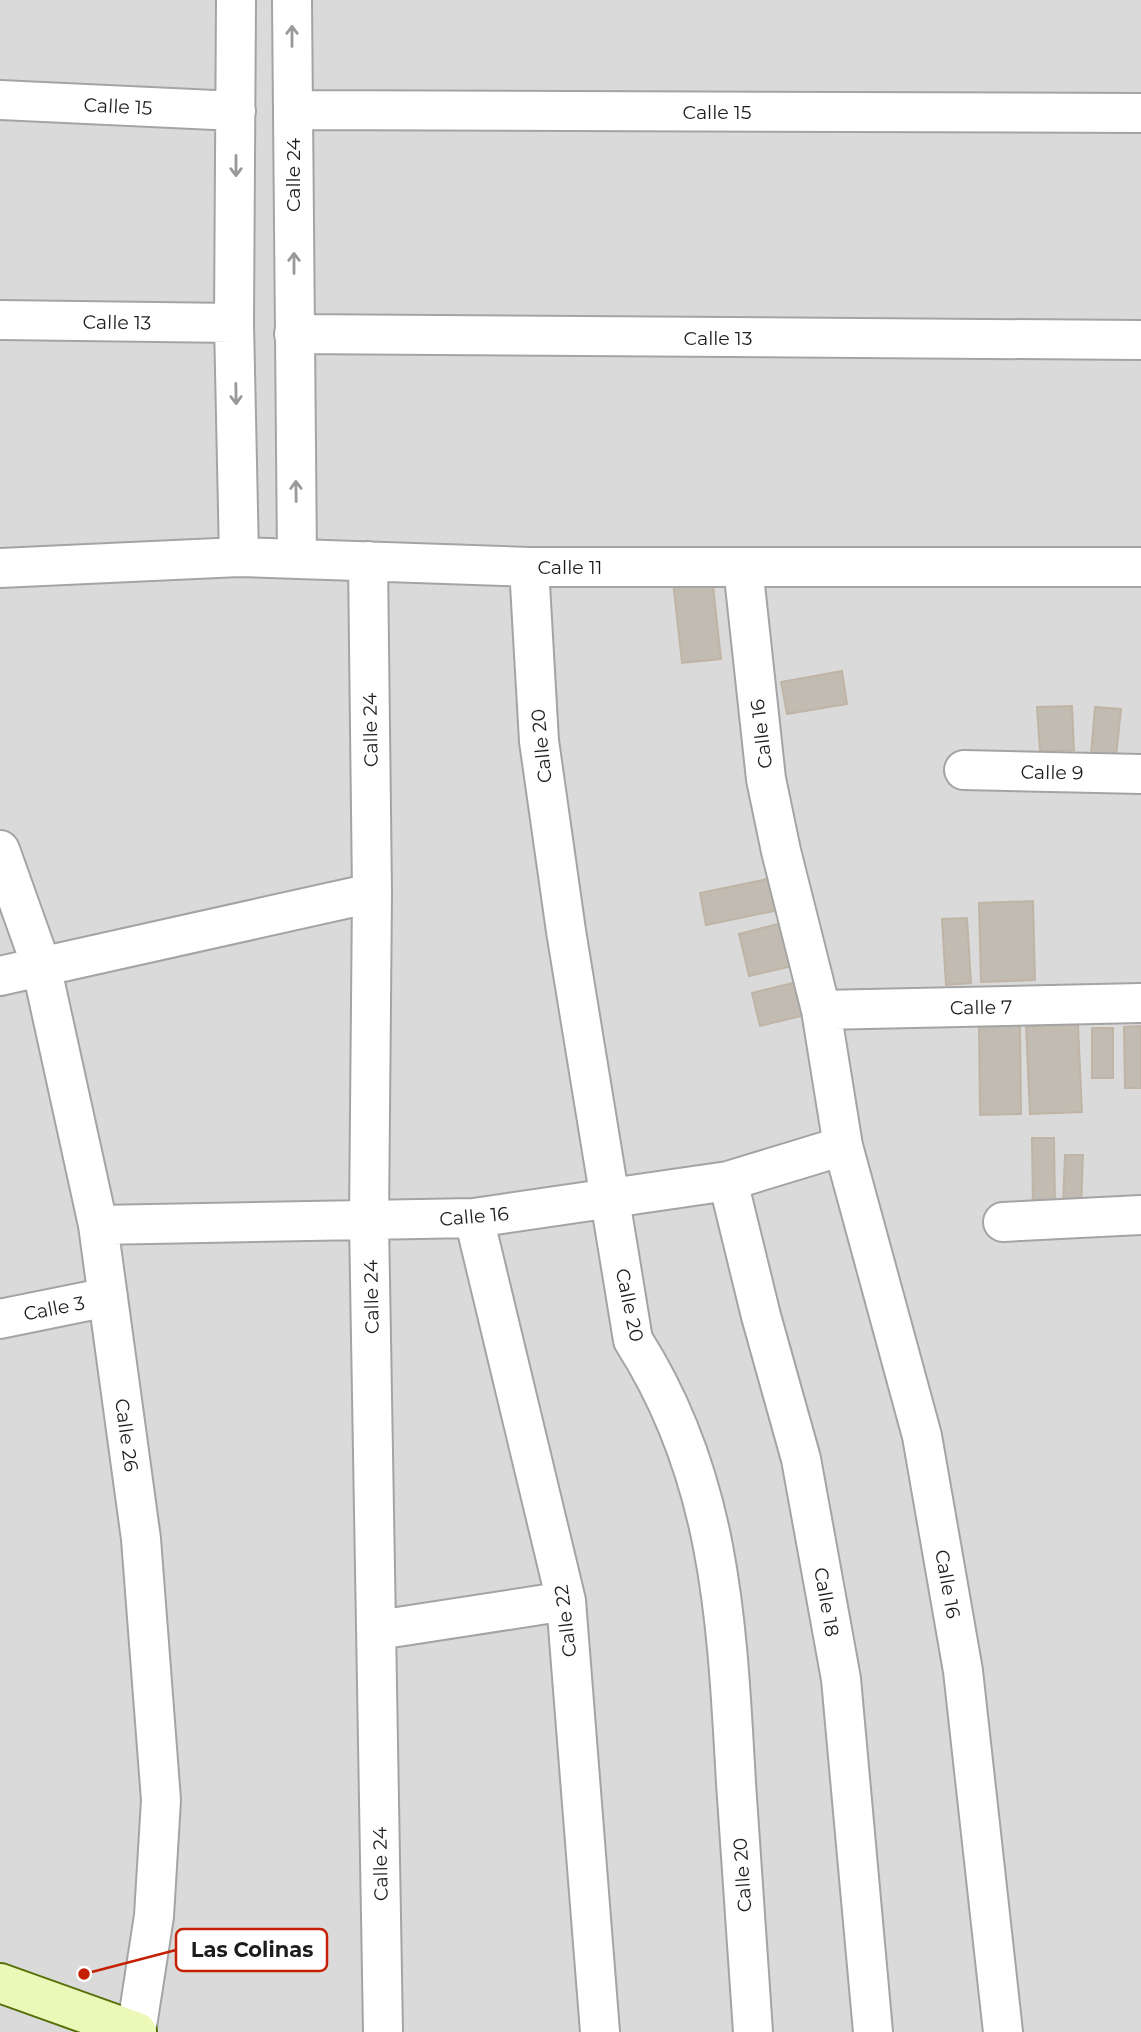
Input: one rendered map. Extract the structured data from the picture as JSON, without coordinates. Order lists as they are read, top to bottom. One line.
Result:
{"streets":{"street":["Calle 15","Calle 24","Calle 13","Calle 11","Calle 16","Calle 20","Calle 9","Calle 7","Calle 3","Calle 26","Calle 18","Calle 22"]},"crossings":[["Calle 15","Calle 24"],["Calle 24","Calle 13"],["Calle 24","Calle 11"],["Calle 24","Calle 16"],["Calle 11","Calle 16"],["Calle 11","Calle 20"],["Calle 16","Calle 20"],["Calle 16","Calle 7"],["Calle 16","Calle 26"],["Calle 16","Calle 18"],["Calle 16","Calle 22"],["Calle 3","Calle 26"]],"places":["Las Colinas"]}
